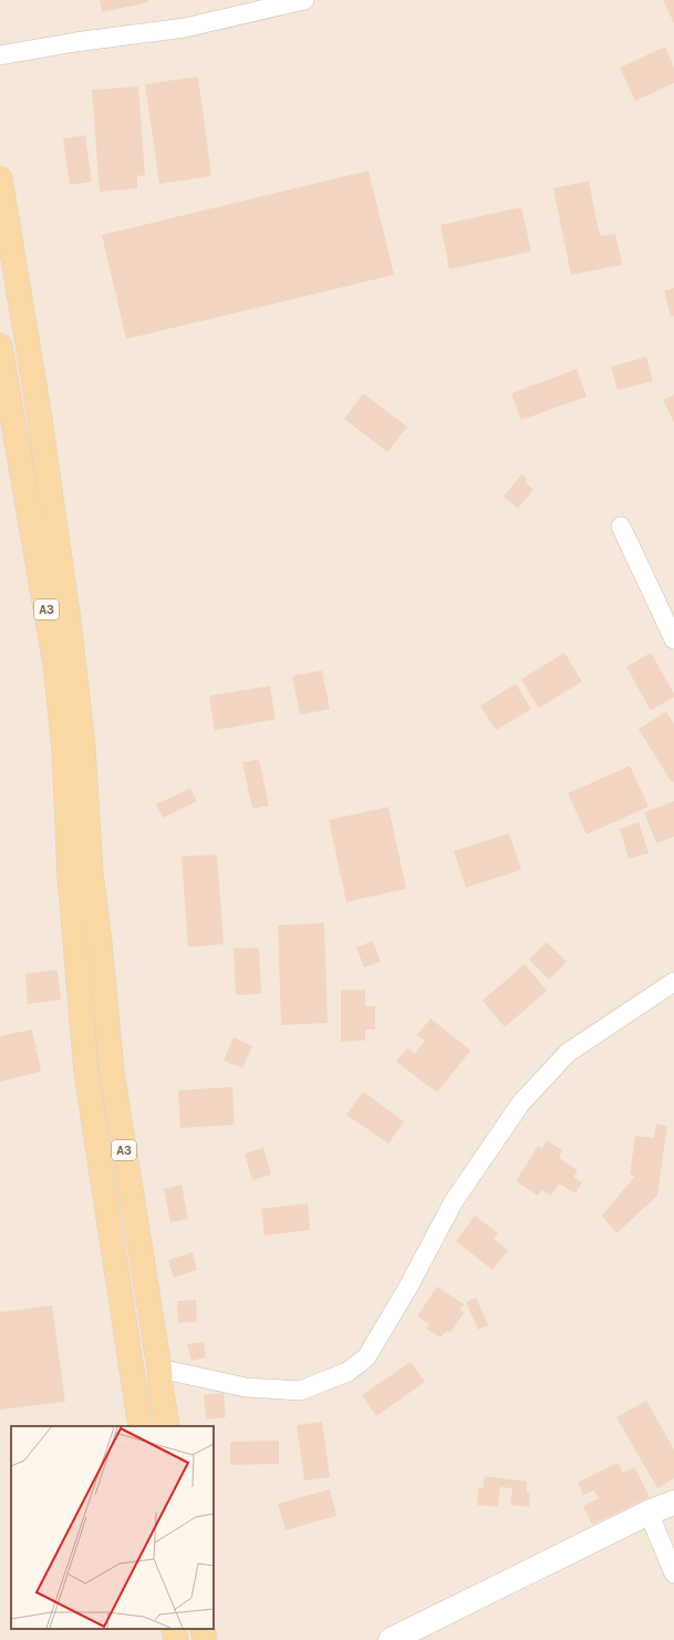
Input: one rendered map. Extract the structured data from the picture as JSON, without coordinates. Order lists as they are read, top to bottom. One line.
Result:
{"streets":{"main road":["A3"]}}
